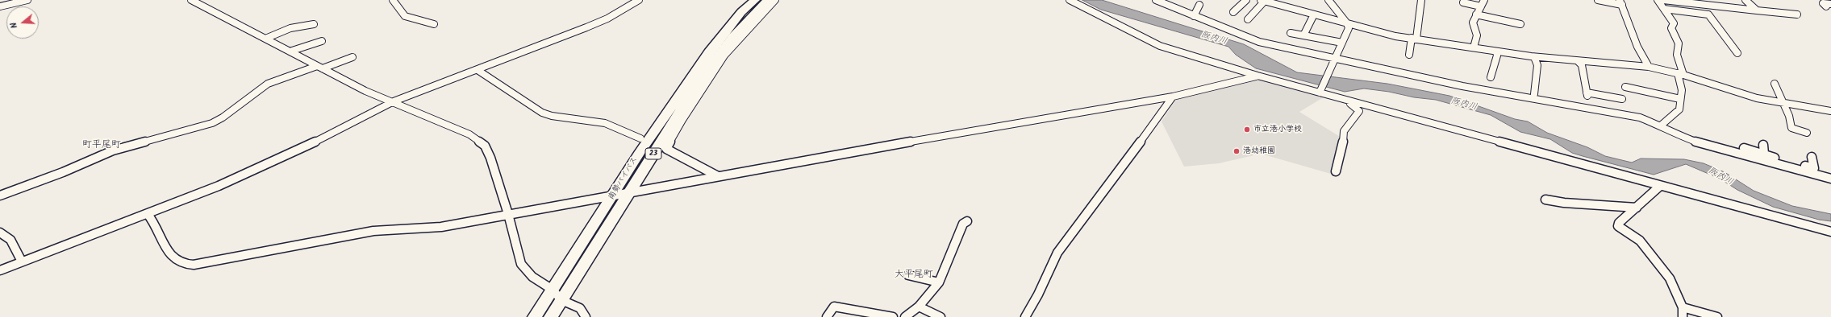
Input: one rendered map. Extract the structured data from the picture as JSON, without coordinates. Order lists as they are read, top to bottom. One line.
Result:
{"streets":{"highway":["23","南勢バイパス"]},"districts":["町平尾町","大平尾町"],"water":["阪内川"],"places":["市立港小学校","港幼稚園"],"north":"left"}
